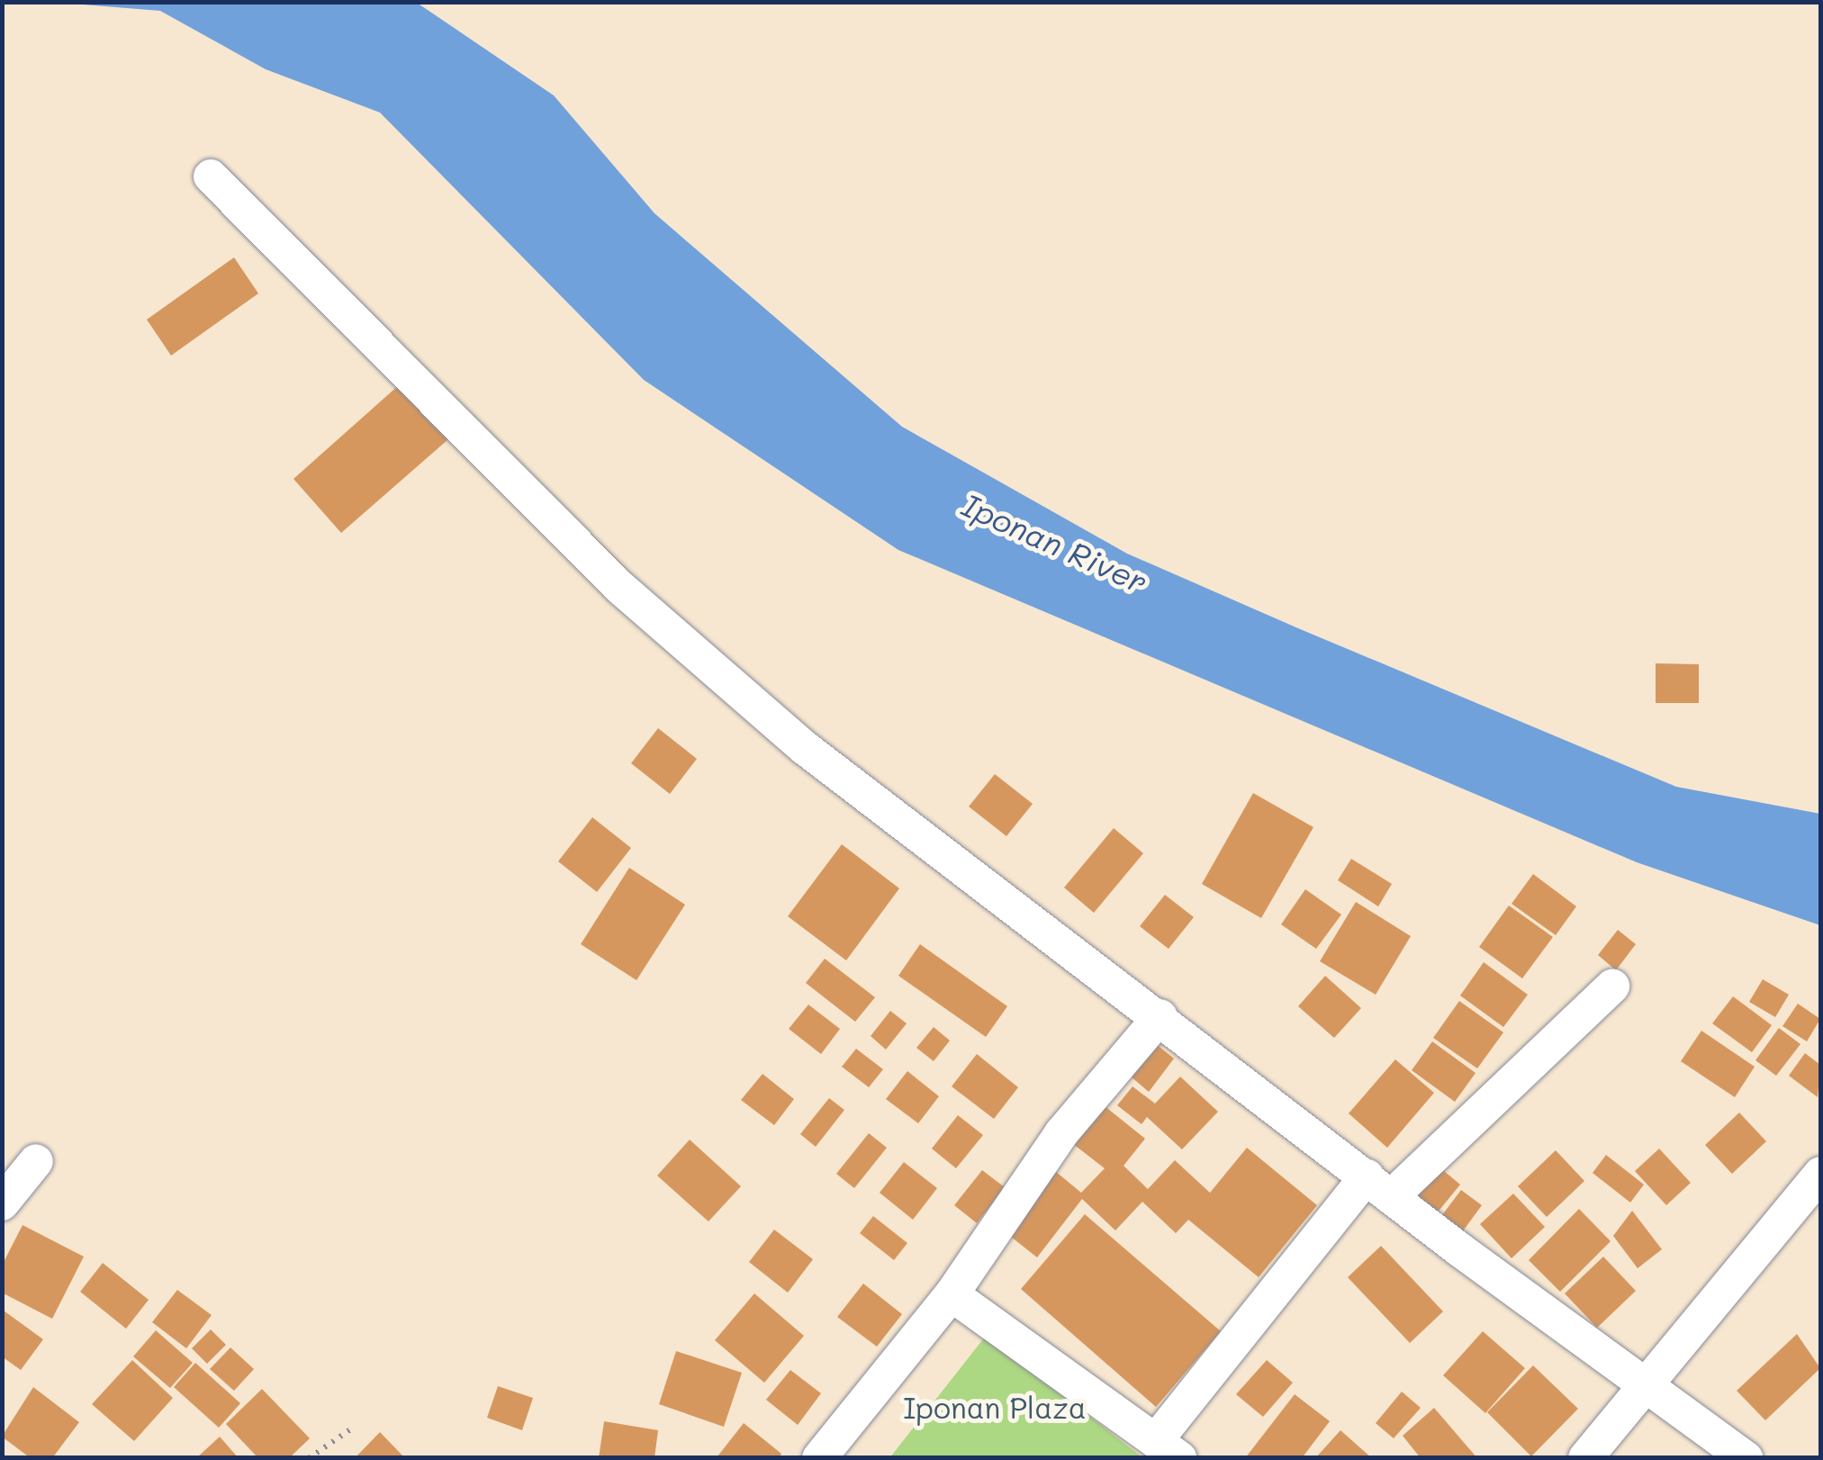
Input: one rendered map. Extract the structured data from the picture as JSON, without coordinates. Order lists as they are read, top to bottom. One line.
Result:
{"water":["Iponan River"],"parks":["Iponan Plaza"]}
